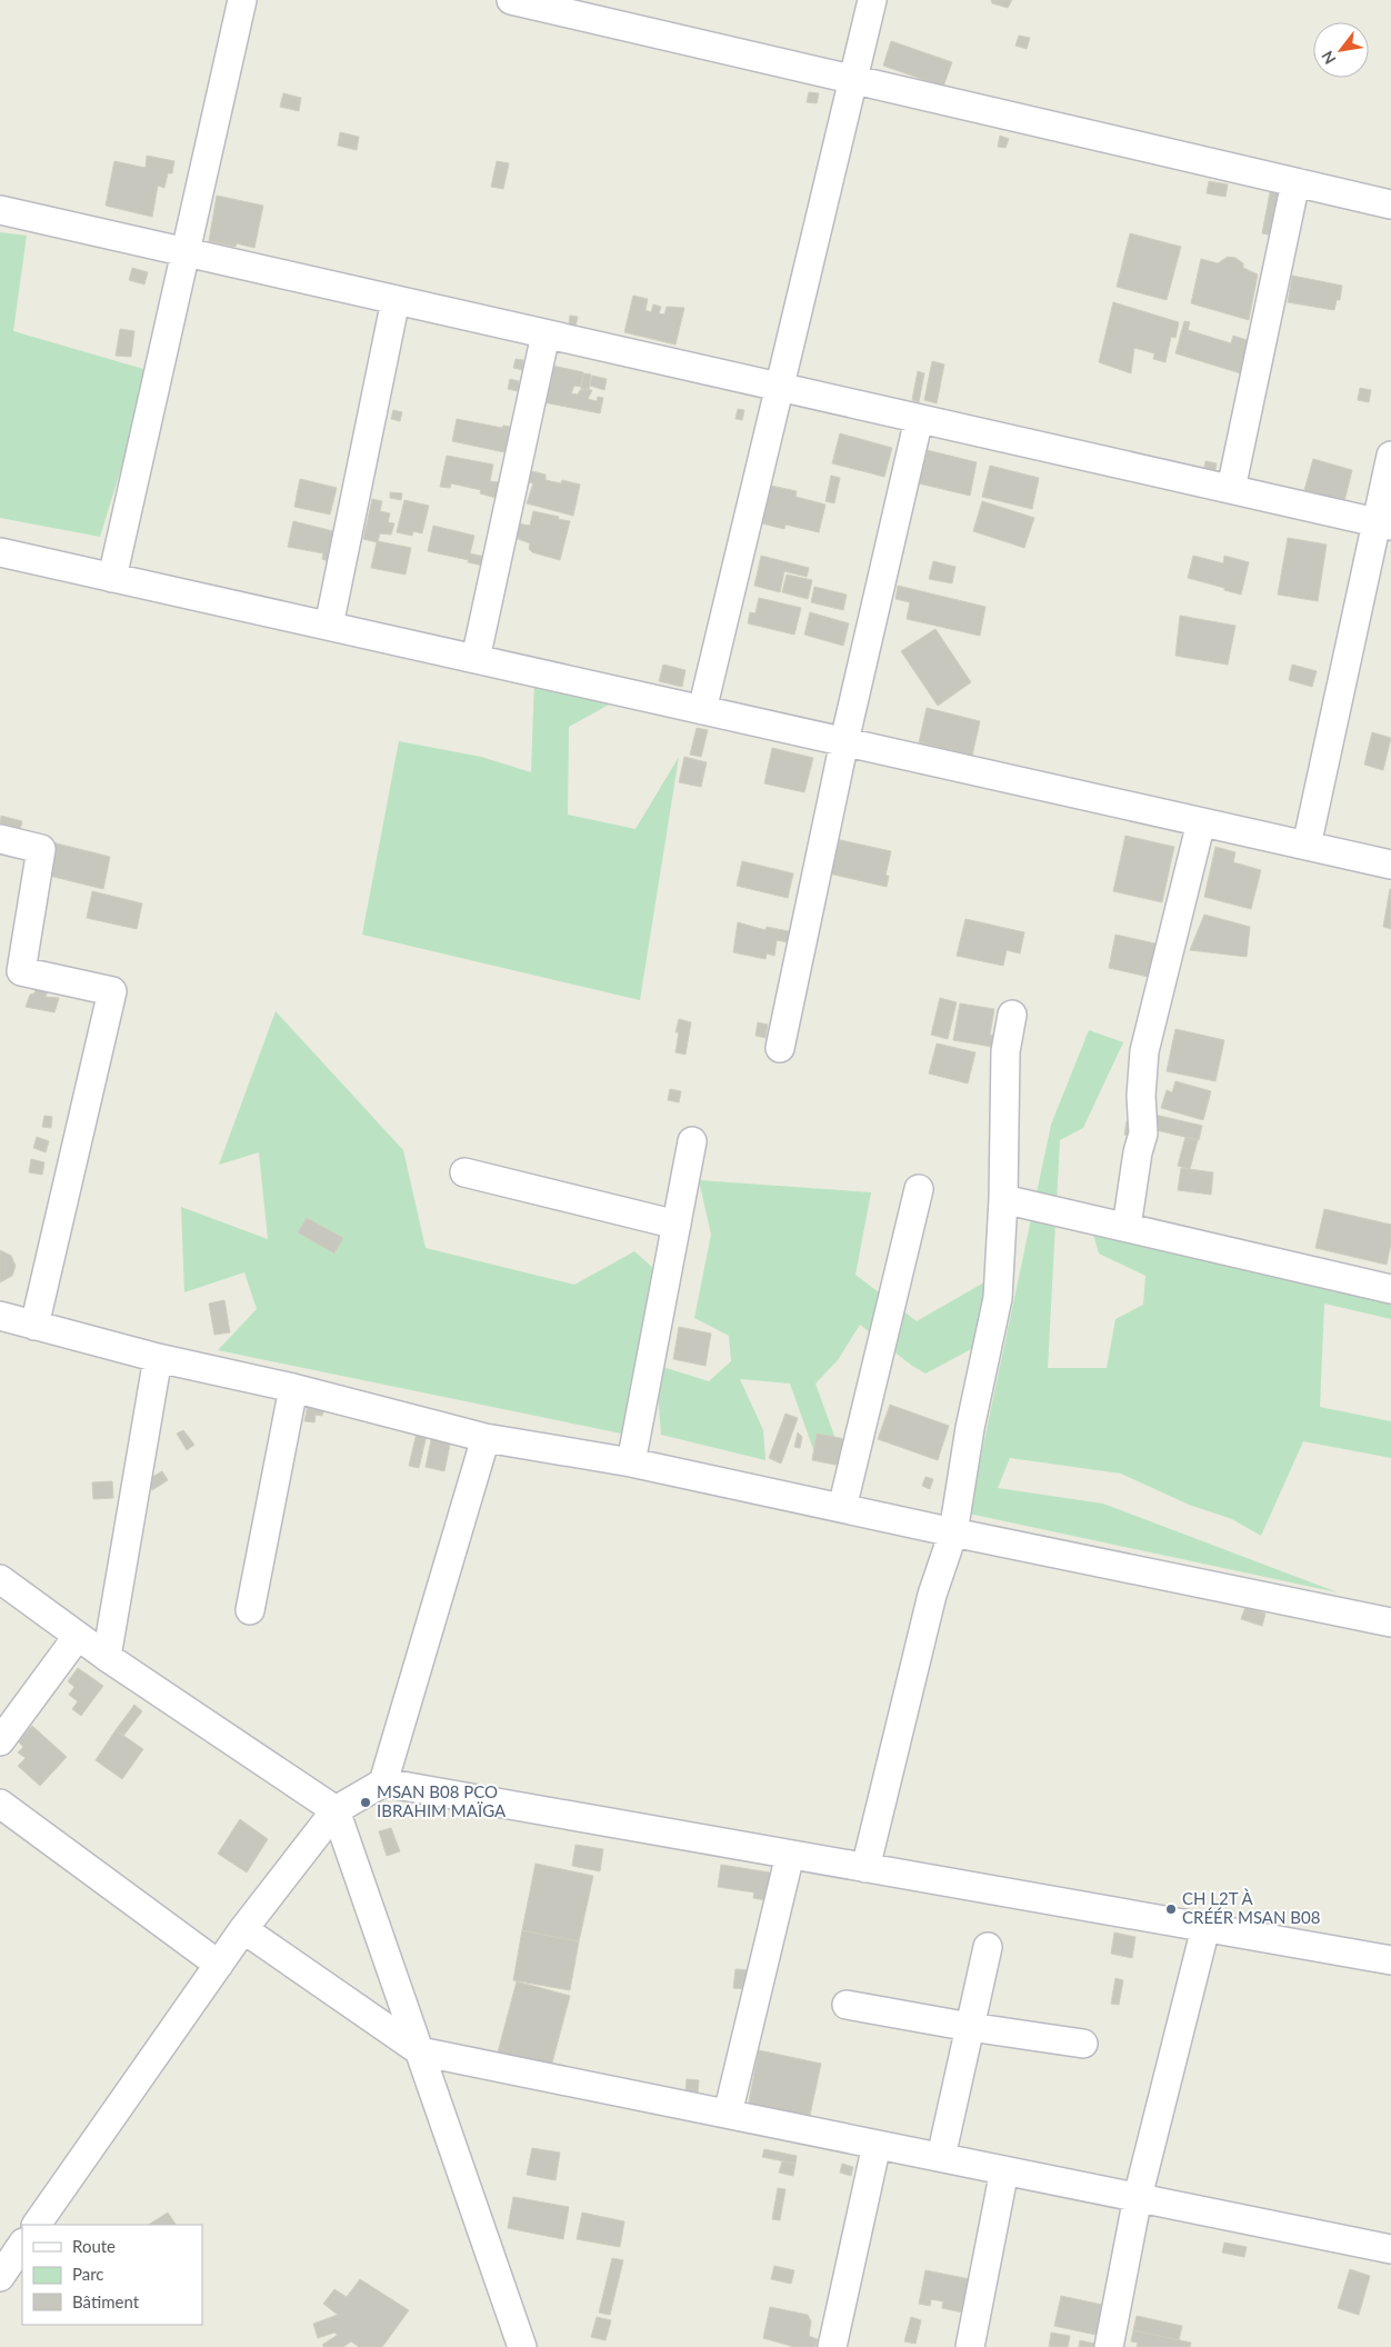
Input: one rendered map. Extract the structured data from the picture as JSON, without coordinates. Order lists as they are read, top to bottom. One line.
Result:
{"places":["MSAN B08 PCO IBRAHIM MAÏGA","CH L2T À CRÉÉR MSAN B08"],"legend":["Route","Parc","Bâtiment"],"north":"bottom left"}
